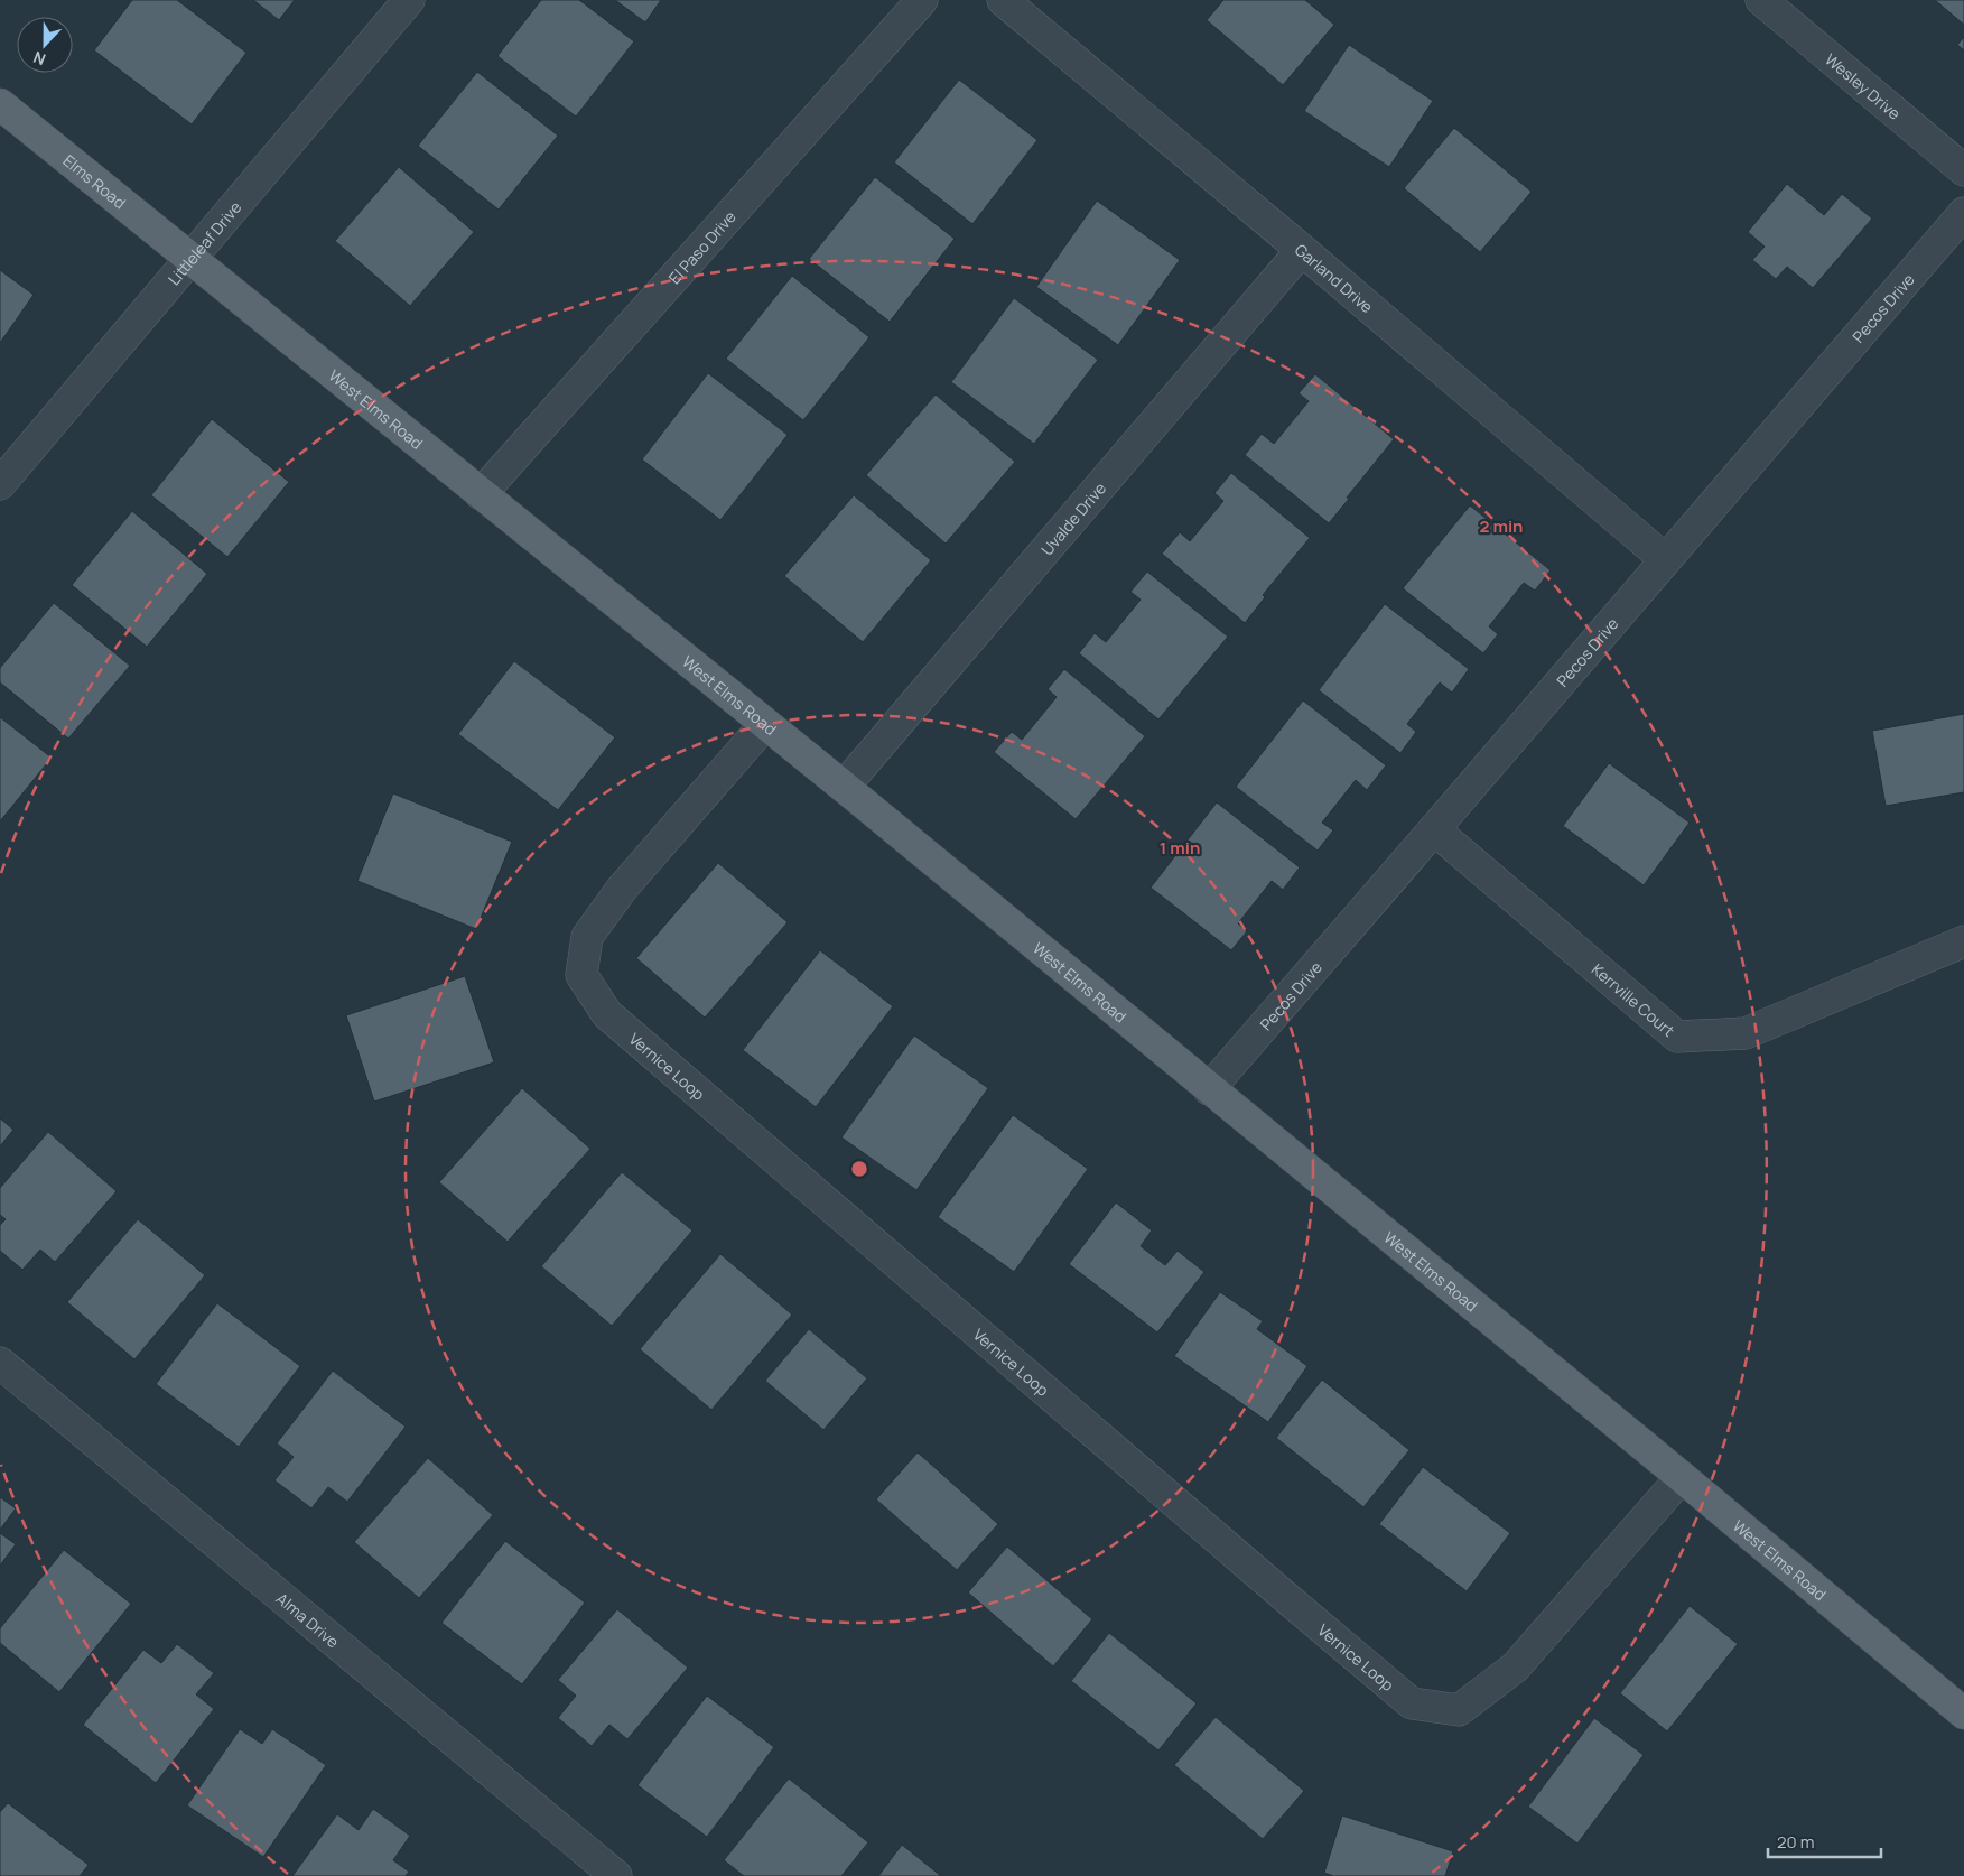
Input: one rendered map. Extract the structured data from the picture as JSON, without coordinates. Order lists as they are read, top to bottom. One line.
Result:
{"streets":{"main road":["Elms Road","West Elms Road"],"street":["Wesley Drive","Littleleaf Drive","El Paso Drive","Garland Drive","Pecos Drive","Uvalde Drive","Kerrville Court","Vernice Loop","Alma Drive"]},"crossings":[["Elms Road","Littleleaf Drive"],["Elms Road","West Elms Road"],["Littleleaf Drive","West Elms Road"],["El Paso Drive","West Elms Road"],["Garland Drive","Pecos Drive"],["Garland Drive","Uvalde Drive"],["Pecos Drive","West Elms Road"],["Pecos Drive","Kerrville Court"],["West Elms Road","Uvalde Drive"],["West Elms Road","Vernice Loop"]],"scale_bar":"20 m","north":"bottom","rings":["2 min","1 min"]}
